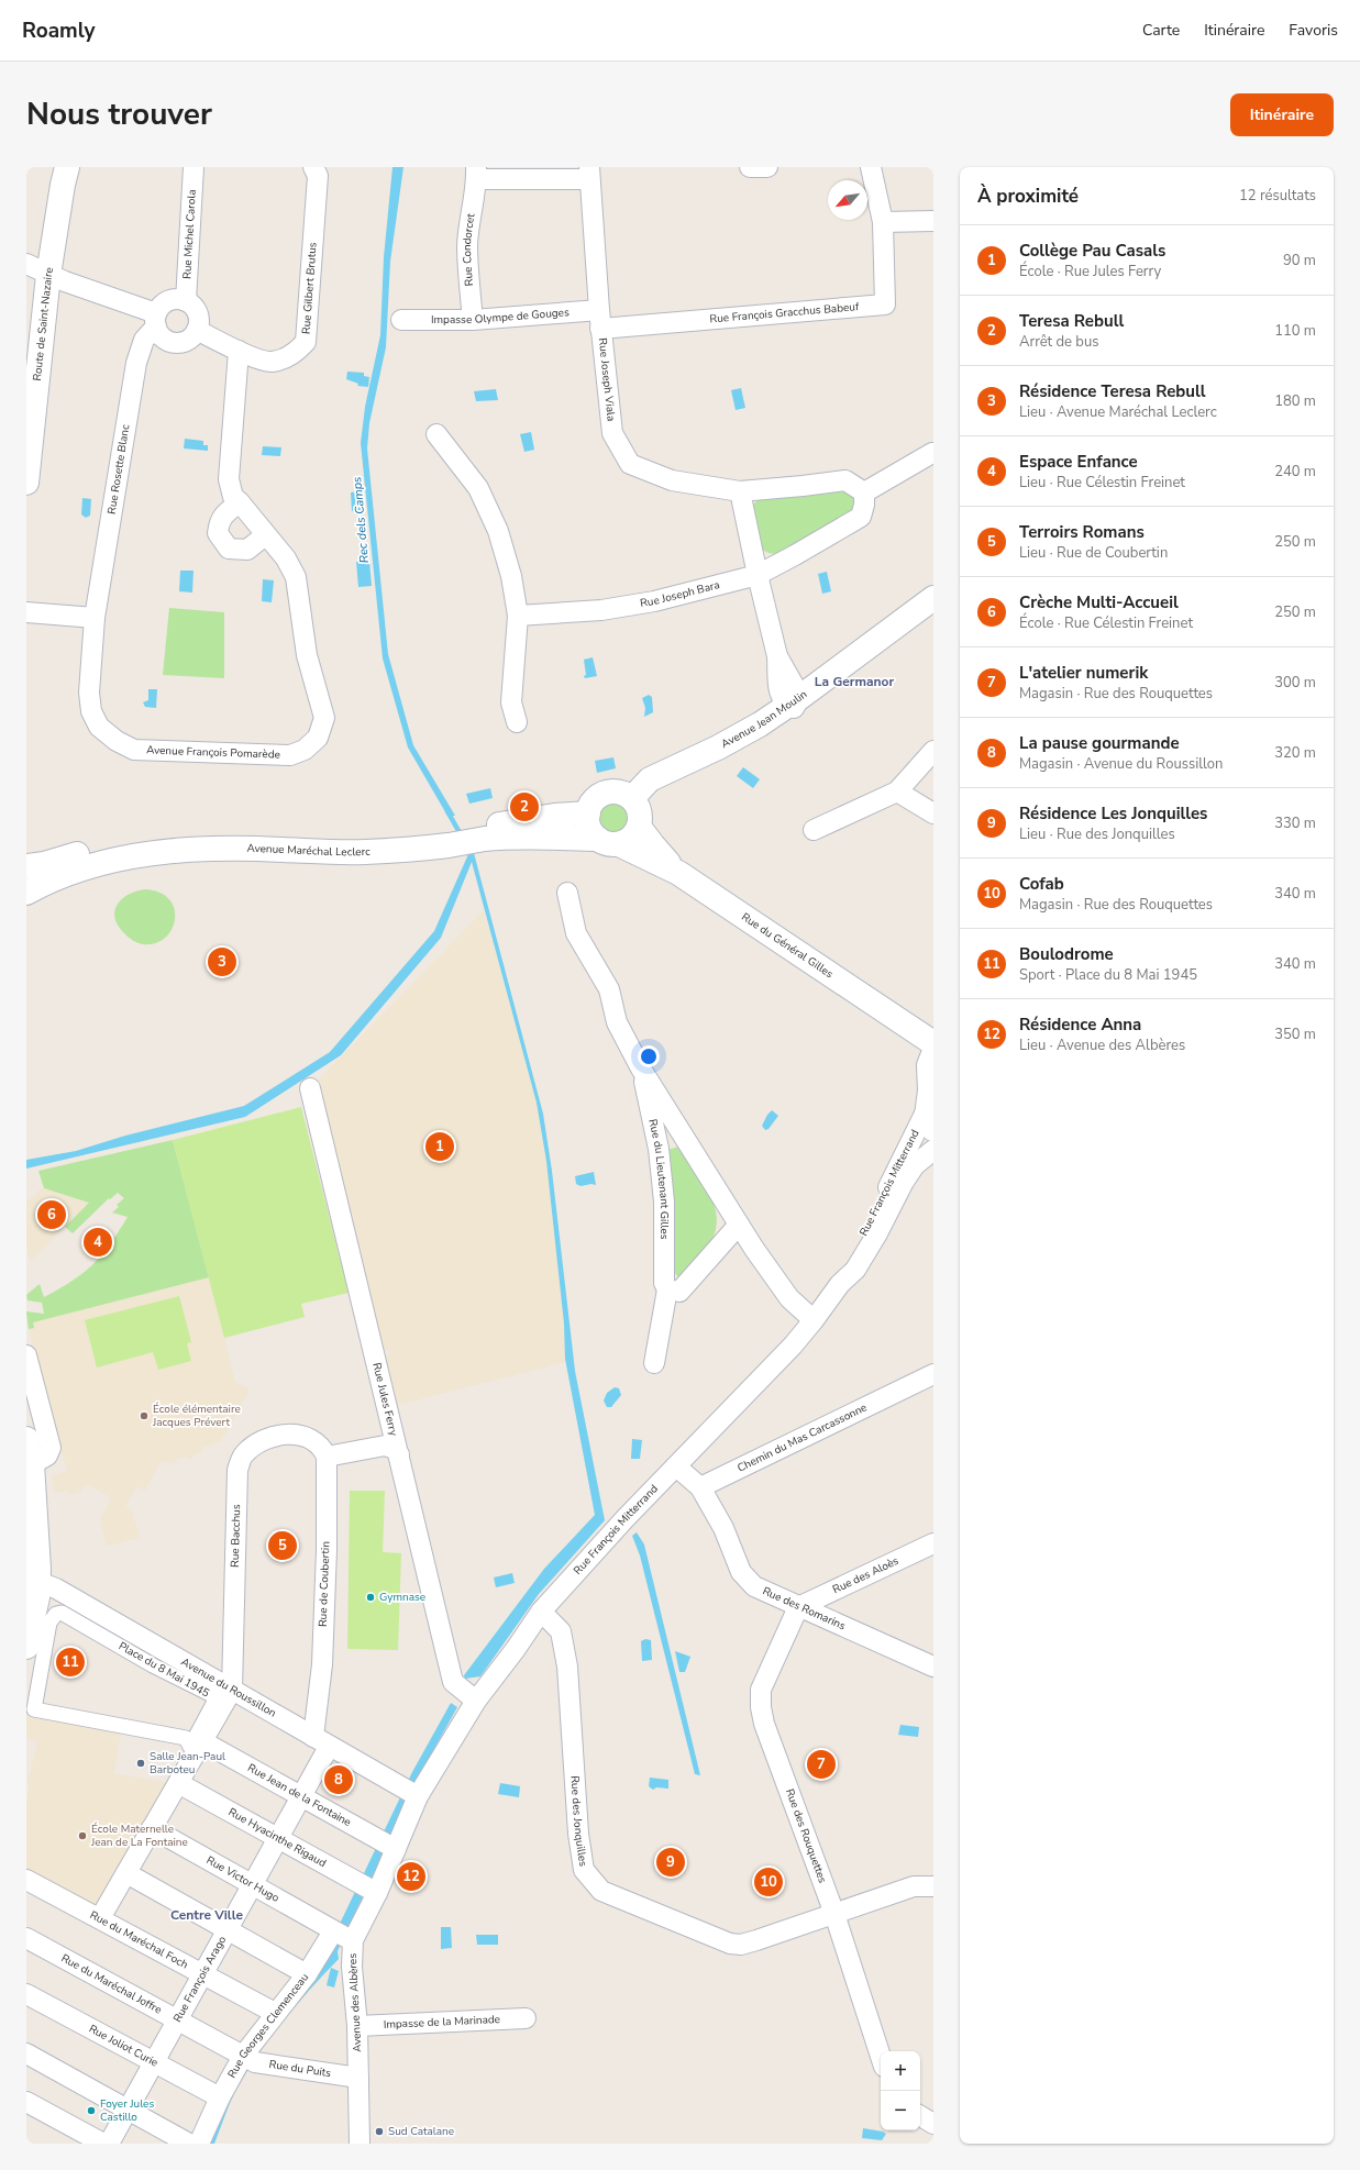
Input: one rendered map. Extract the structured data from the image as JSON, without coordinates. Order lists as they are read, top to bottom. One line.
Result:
{"streets":{"main road":["Route de Saint-Nazaire","Avenue Jean Moulin","Avenue Maréchal Leclerc","Rue du Général Gilles"],"street":["Rue Michel Carola","Rue Condorcet","Rue Gilbert Brutus","Rue François Gracchus Babeuf","Impasse Olympe de Gouges","Rue Joseph Viala","Rue Rosette Blanc","Rue Joseph Bara","Avenue François Pomarède","Rue du Lieutenant Gilles","Rue François Mitterrand","Rue Jules Ferry","Chemin du Mas Carcassonne","Rue Bacchus","Rue des Aloès","Rue de Coubertin","Rue des Romarins","Place du 8 Mai 1945","Avenue du Roussillon","Rue Jean de la Fontaine","Rue des Jonquilles","Rue des Rouquettes","Rue Hyacinthe Rigaud","Rue Victor Hugo","Rue du Maréchal Foch","Rue François Arago","Rue du Maréchal Joffre","Avenue des Albères","Impasse de la Marinade","Rue Georges Clemenceau","Rue Joliot Curie","Rue du Puits"]},"crossings":[["Rue Michel Carola","Rue Gilbert Brutus"],["Rue Michel Carola","Rue Rosette Blanc"],["Rue Condorcet","Impasse Olympe de Gouges"],["Rue Condorcet","Rue Joseph Viala"],["Rue Gilbert Brutus","Rue Rosette Blanc"],["Rue Gilbert Brutus","Avenue François Pomarède"],["Rue François Gracchus Babeuf","Impasse Olympe de Gouges"],["Rue François Gracchus Babeuf","Rue Joseph Viala"],["Impasse Olympe de Gouges","Rue Joseph Viala"],["Rue Rosette Blanc","Avenue François Pomarède"],["Avenue Jean Moulin","Avenue Maréchal Leclerc"],["Avenue Jean Moulin","Rue du Général Gilles"],["Avenue Maréchal Leclerc","Rue du Général Gilles"],["Rue du Lieutenant Gilles","Rue François Mitterrand"],["Rue François Mitterrand","Rue Jules Ferry"],["Rue François Mitterrand","Avenue du Roussillon"],["Rue François Mitterrand","Rue des Jonquilles"],["Rue François Mitterrand","Avenue des Albères"],["Chemin du Mas Carcassonne","Rue des Romarins"],["Rue Bacchus","Rue de Coubertin"],["Rue Bacchus","Avenue du Roussillon"],["Rue des Aloès","Rue des Romarins"],["Rue des Aloès","Rue des Rouquettes"],["Rue de Coubertin","Avenue du Roussillon"],["Rue de Coubertin","Rue François Arago"],["Rue des Romarins","Rue des Rouquettes"],["Avenue du Roussillon","Rue François Arago"],["Avenue du Roussillon","Avenue des Albères"],["Rue Jean de la Fontaine","Rue François Arago"],["Rue Jean de la Fontaine","Avenue des Albères"],["Rue des Jonquilles","Rue des Rouquettes"],["Rue Hyacinthe Rigaud","Rue François Arago"],["Rue Hyacinthe Rigaud","Avenue des Albères"],["Rue Victor Hugo","Rue François Arago"],["Rue Victor Hugo","Rue Georges Clemenceau"],["Rue du Maréchal Foch","Rue François Arago"],["Rue du Maréchal Foch","Rue Georges Clemenceau"],["Rue François Arago","Rue du Maréchal Joffre"],["Rue François Arago","Rue Joliot Curie"],["Rue du Maréchal Joffre","Rue Georges Clemenceau"],["Rue du Maréchal Joffre","Rue du Puits"],["Avenue des Albères","Impasse de la Marinade"],["Avenue des Albères","Rue du Puits"],["Rue Georges Clemenceau","Rue Joliot Curie"],["Rue Georges Clemenceau","Rue du Puits"]],"districts":["La Germanor","Centre Ville"],"water":["Rec dels Camps"],"places":["École élémentaire Jacques Prévert","Gymnase","Salle Jean-Paul Barboteu","École Maternelle Jean de La Fontaine","Foyer Jules Castillo","Sud Catalane"],"north":"bottom left","page":{"header":"Roamly","nav":["Carte","Itinéraire","Favoris"],"title":"Nous trouver","buttons":"Itinéraire","heading":["À proximité","12 résultats"],"list":[{"mark":"1","name":"Collège Pau Casals","note":"École · Rue Jules Ferry","value":"90 m"},{"mark":"2","name":"Teresa Rebull","note":"Arrêt de bus","value":"110 m"},{"mark":"3","name":"Résidence Teresa Rebull","note":"Lieu · Avenue Maréchal Leclerc","value":"180 m"},{"mark":"4","name":"Espace Enfance","note":"Lieu · Rue Célestin Freinet","value":"240 m"},{"mark":"5","name":"Terroirs Romans","note":"Lieu · Rue de Coubertin","value":"250 m"},{"mark":"6","name":"Crèche Multi-Accueil","note":"École · Rue Célestin Freinet","value":"250 m"},{"mark":"7","name":"L'atelier numerik","note":"Magasin · Rue des Rouquettes","value":"300 m"},{"mark":"8","name":"La pause gourmande","note":"Magasin · Avenue du Roussillon","value":"320 m"},{"mark":"9","name":"Résidence Les Jonquilles","note":"Lieu · Rue des Jonquilles","value":"330 m"},{"mark":"10","name":"Cofab","note":"Magasin · Rue des Rouquettes","value":"340 m"},{"mark":"11","name":"Boulodrome","note":"Sport · Place du 8 Mai 1945","value":"340 m"},{"mark":"12","name":"Résidence Anna","note":"Lieu · Avenue des Albères","value":"350 m"}],"pins":["2","3","1","6","4","5","11","7","8","9","12","10"],"map_buttons":["+","−"]}}
